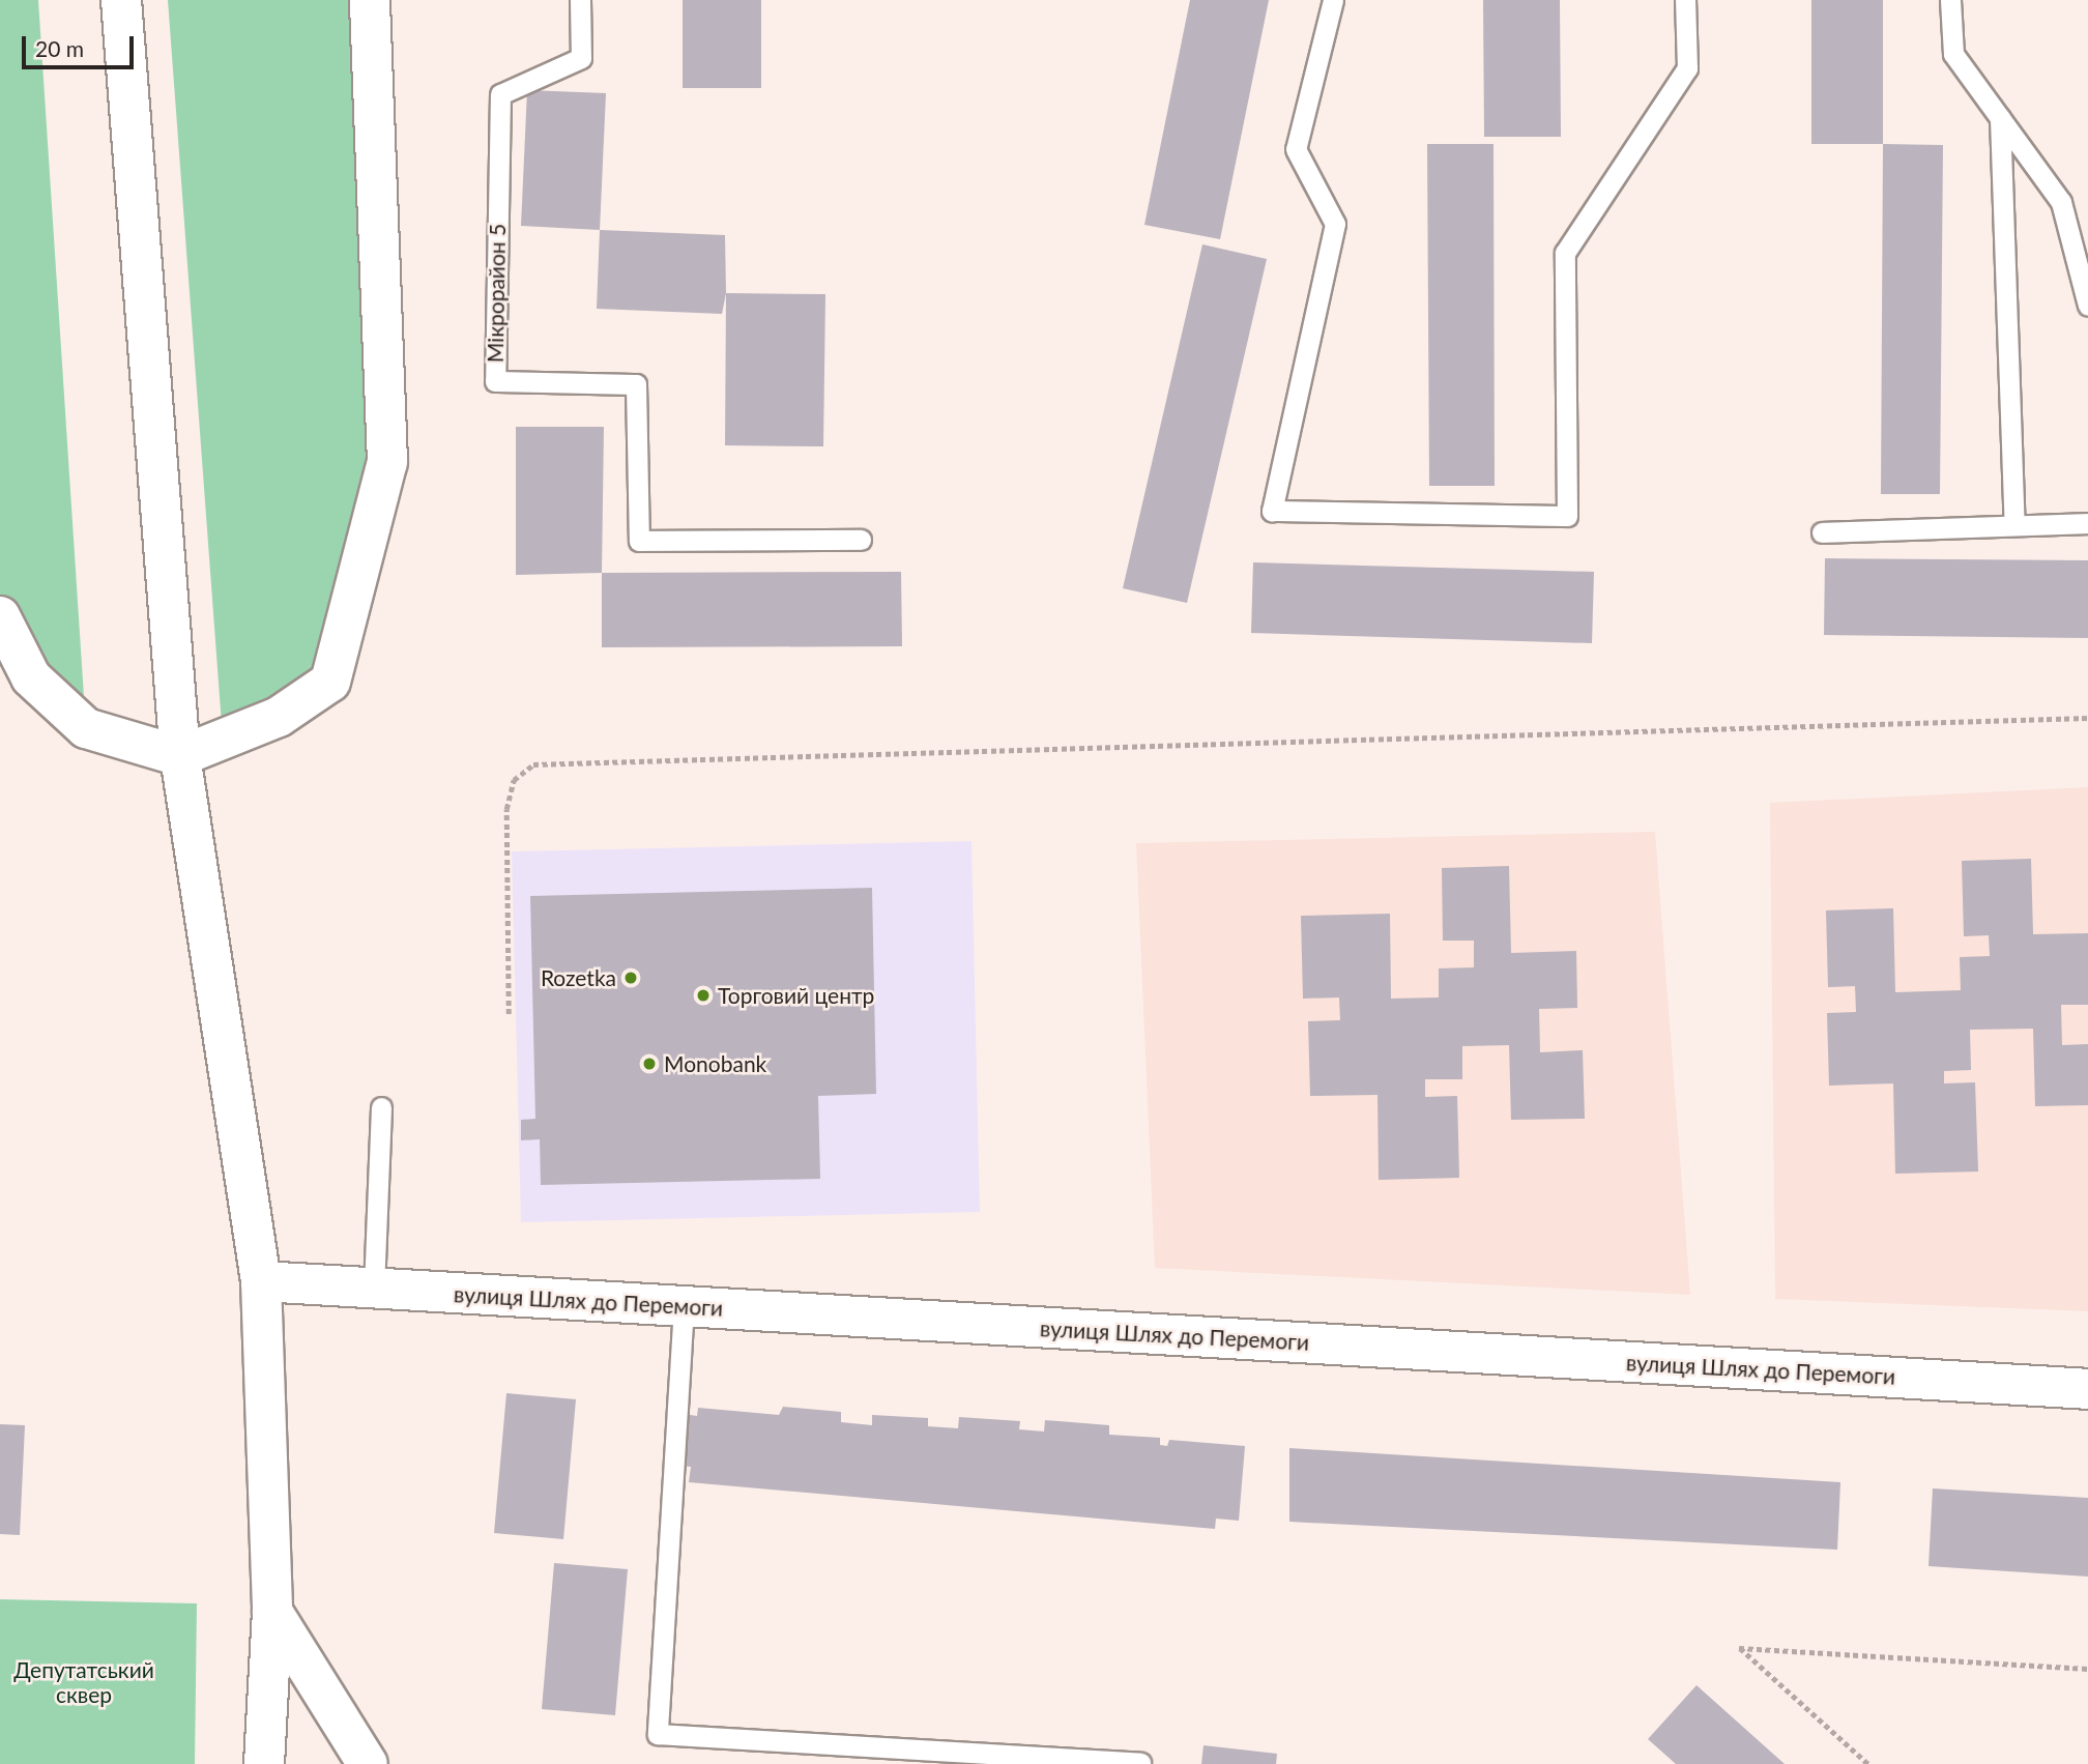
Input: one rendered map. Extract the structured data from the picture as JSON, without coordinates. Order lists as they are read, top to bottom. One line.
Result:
{"streets":{"street":["вулиця Шлях до Перемоги"],"lane":["Мікрорайон 5"]},"parks":["Депутатський сквер"],"places":["Rozetka","Торговий центр","Monobank"],"scale_bar":"20 m"}
